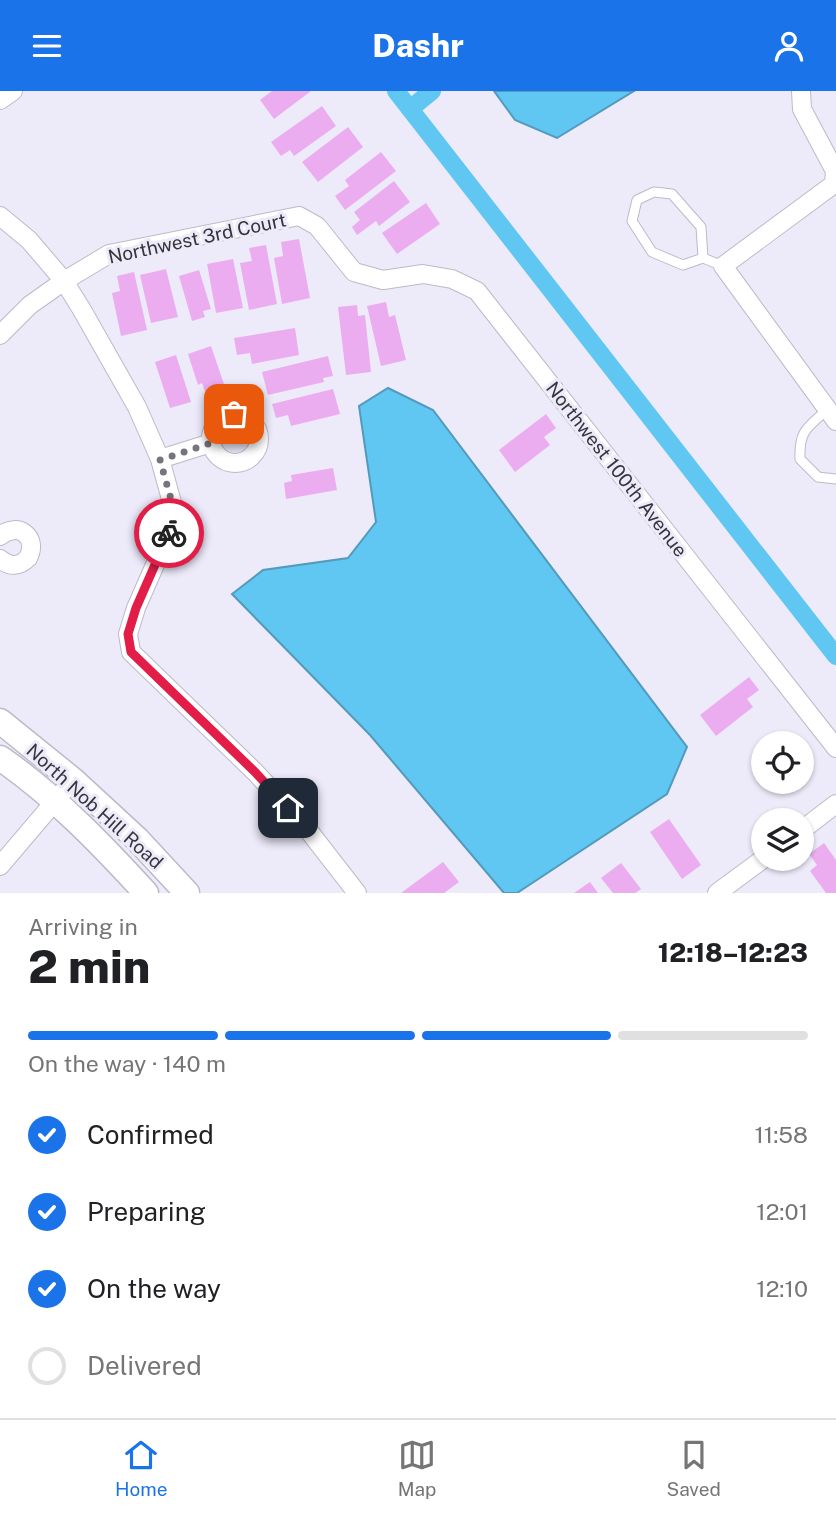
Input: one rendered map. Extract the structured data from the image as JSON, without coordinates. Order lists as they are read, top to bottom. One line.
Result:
{"streets":{"main road":["North Nob Hill Road"],"street":["Northwest 3rd Court","Northwest 100th Avenue"]},"crossings":[["Northwest 3rd Court","Northwest 100th Avenue"]],"page":{"header":"Dashr","heading":["2 min","Arriving in","12:18–12:23"],"bar":"On the way · 140 m","list":[["Confirmed","11:58"],["Preparing","12:01"],["On the way","12:10"],"Delivered"],"tabs":["Home","Map","Saved"]}}
